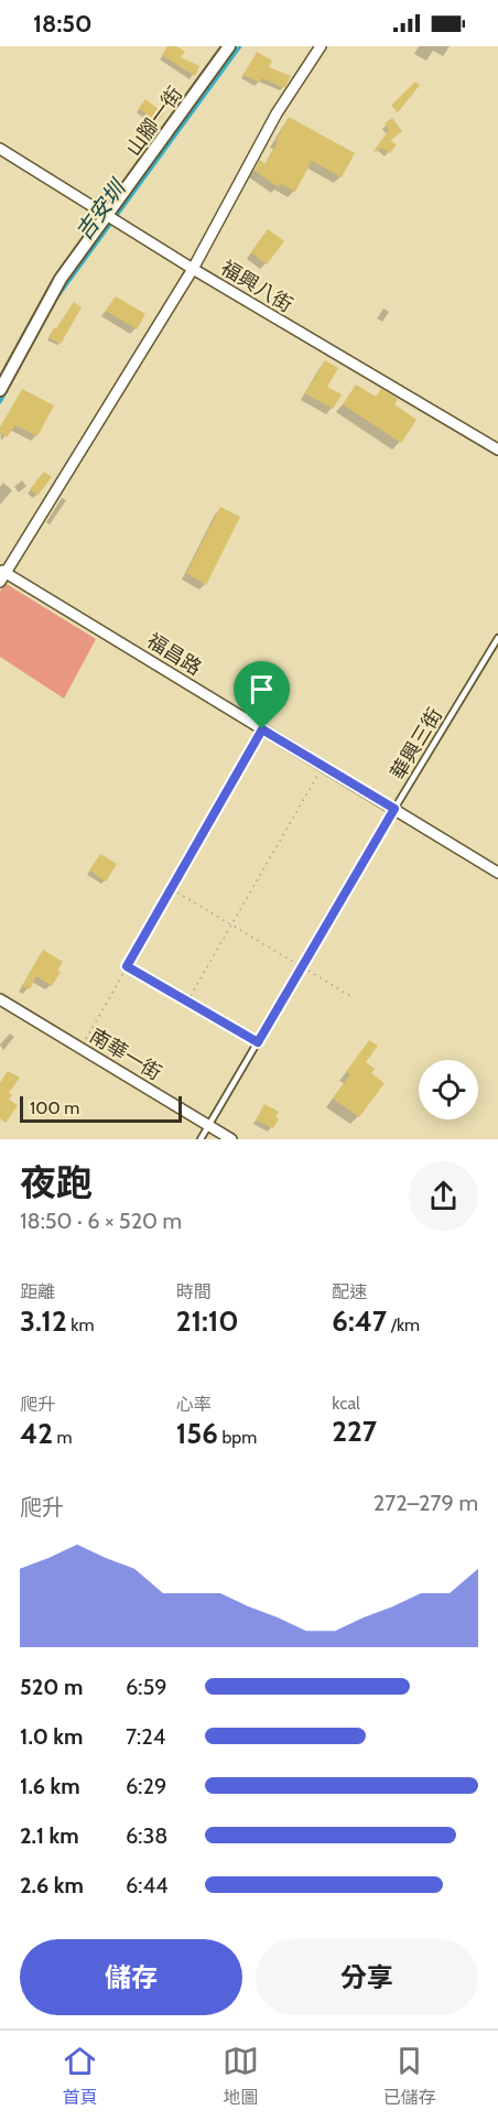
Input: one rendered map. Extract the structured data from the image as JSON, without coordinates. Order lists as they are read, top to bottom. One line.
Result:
{"streets":{"street":["山腳一街","福興八街","福昌路","南華一街"],"lane":["華興三街"]},"crossings":[["山腳一街","福興八街"],["福昌路","華興三街"],["華興三街","南華一街"]],"water":["吉安圳"],"scale_bar":"100 m","page":{"status":"18:50","scale":"100 m","heading":["夜跑","18:50 · 6 × 520 m"],"stats":[["距離","3.12 km"],["時間","21:10"],["配速","6:47 /km"],["爬升","42 m"],["心率","156 bpm"],["kcal","227"]],"chart":["爬升","272–279 m"],"list":[{"name":"520 m","note":"6:59"},{"name":"1.0 km","note":"7:24"},{"name":"1.6 km","note":"6:29"},{"name":"2.1 km","note":"6:38"},{"name":"2.6 km","note":"6:44"}],"buttons":["儲存","分享"],"tabs":["首頁","地圖","已儲存"]}}
